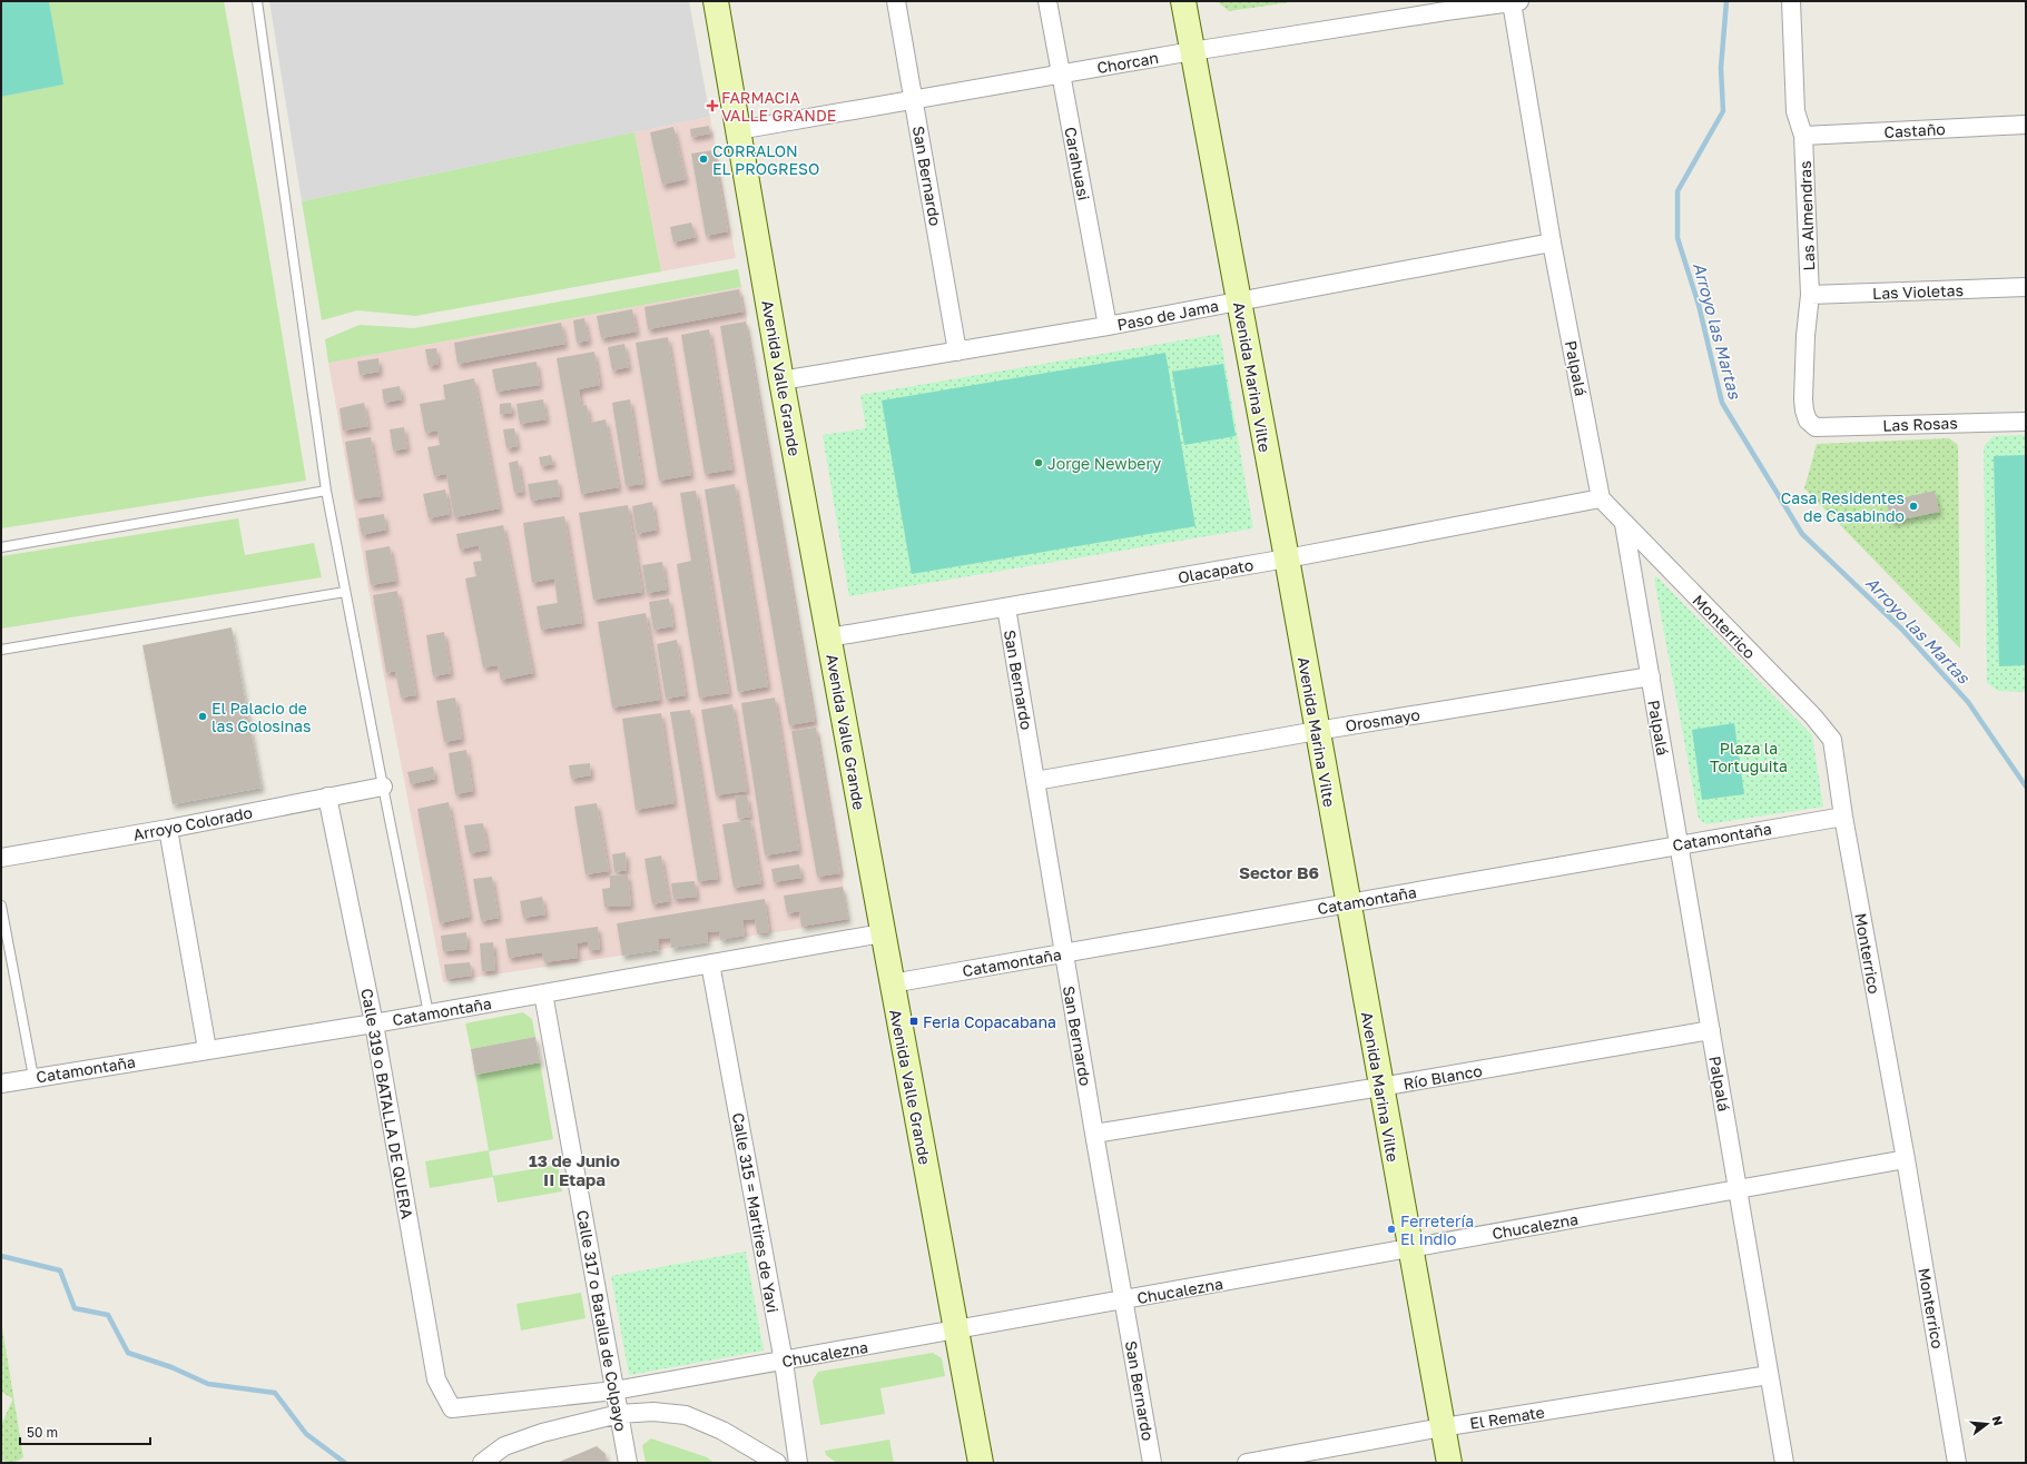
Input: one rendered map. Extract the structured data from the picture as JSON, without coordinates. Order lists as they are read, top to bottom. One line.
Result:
{"streets":{"street":["Chorcan","Castaño","Carahuasi","San Bernardo","Las Almendras","Las Violetas","Paso de Jama","Palpalá","Avenida Marina Vilte","Avenida Valle Grande","Las Rosas","Olacapato","Monterrico","Orosmayo","Arroyo Colorado","Catamontaña","Río Blanco","Calle 319 o BATALLA DE QUERA","Calle 315 = Martires de Yavi","Chucalezna","Calle 317 o Batalla de Colpayo","El Remate"]},"crossings":[["Chorcan","Carahuasi"],["Chorcan","San Bernardo"],["Chorcan","Palpalá"],["Chorcan","Avenida Marina Vilte"],["Chorcan","Avenida Valle Grande"],["Castaño","Las Almendras"],["Carahuasi","Paso de Jama"],["San Bernardo","Paso de Jama"],["San Bernardo","Olacapato"],["San Bernardo","Orosmayo"],["San Bernardo","Catamontaña"],["San Bernardo","Río Blanco"],["San Bernardo","Chucalezna"],["Las Almendras","Las Violetas"],["Las Almendras","Las Rosas"],["Paso de Jama","Palpalá"],["Paso de Jama","Avenida Marina Vilte"],["Paso de Jama","Avenida Valle Grande"],["Palpalá","Olacapato"],["Palpalá","Monterrico"],["Palpalá","Orosmayo"],["Palpalá","Catamontaña"],["Palpalá","Río Blanco"],["Palpalá","Chucalezna"],["Palpalá","El Remate"],["Avenida Marina Vilte","Olacapato"],["Avenida Marina Vilte","Orosmayo"],["Avenida Marina Vilte","Catamontaña"],["Avenida Marina Vilte","Río Blanco"],["Avenida Marina Vilte","Chucalezna"],["Avenida Marina Vilte","El Remate"],["Avenida Valle Grande","Olacapato"],["Avenida Valle Grande","Catamontaña"],["Avenida Valle Grande","Chucalezna"],["Monterrico","Catamontaña"],["Monterrico","Chucalezna"],["Arroyo Colorado","Calle 319 o BATALLA DE QUERA"],["Catamontaña","Calle 319 o BATALLA DE QUERA"],["Catamontaña","Calle 315 = Martires de Yavi"],["Catamontaña","Calle 317 o Batalla de Colpayo"],["Calle 319 o BATALLA DE QUERA","Chucalezna"],["Calle 315 = Martires de Yavi","Chucalezna"],["Chucalezna","Calle 317 o Batalla de Colpayo"]],"districts":["Sector B6","13 de Junio II Etapa"],"water":["Arroyo las Martas"],"parks":["Plaza la Tortuguita"],"places":{"health":["FARMACIA VALLE GRANDE"],"other":["CORRALON EL PROGRESO","Jorge Newbery","Casa Residentes de Casabindo","El Palacio de las Golosinas","Ferretería El Indio"],"transit":["Feria Copacabana"]},"scale_bar":"50 m","north":"right"}
